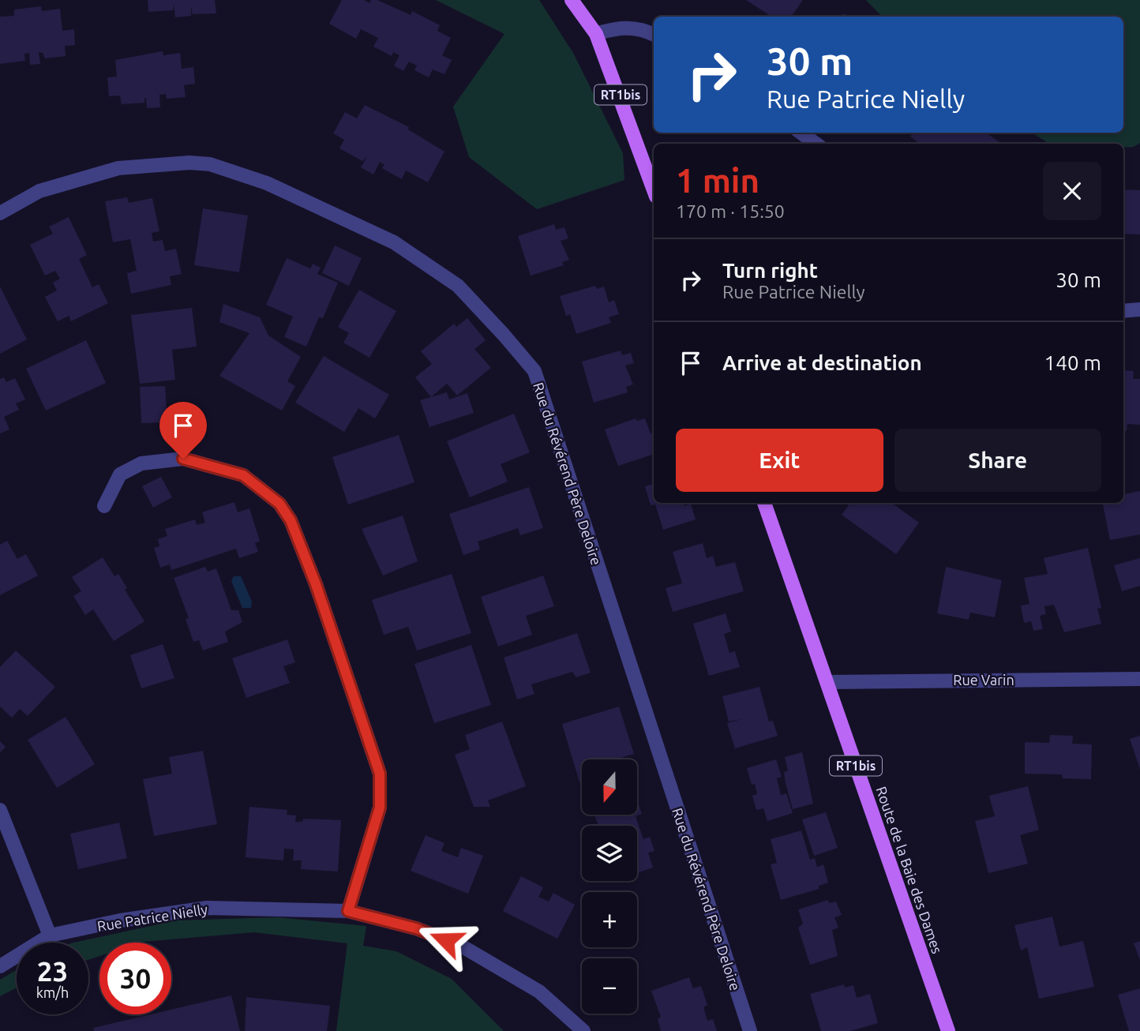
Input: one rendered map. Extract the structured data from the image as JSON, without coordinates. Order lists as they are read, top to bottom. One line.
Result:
{"streets":{"main road":["RT1bis","Route de la Baie des Dames"],"street":["Rue du Révérend Père Deloire","Rue Varin","Rue Patrice Nielly"]},"crossings":[["Rue Varin","Route de la Baie des Dames"]],"north":"bottom","page":{"turn":["30 m","Rue Patrice Nielly"],"heading":["1 min","170 m · 15:50"],"list":[{"name":"Turn right","note":"Rue Patrice Nielly","value":"30 m"},{"name":"Arrive at destination","value":"140 m"}],"buttons":["Exit","Share"],"map_buttons":["+","−"],"speed":"23 km/h","limit":"30"}}
